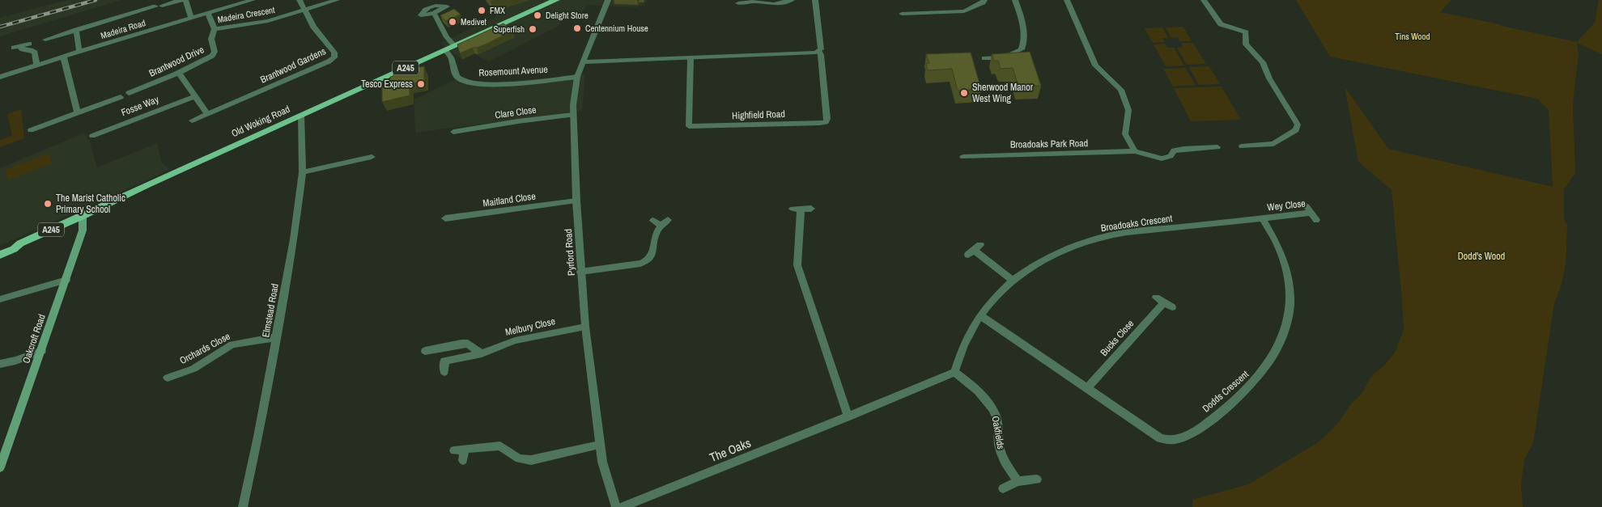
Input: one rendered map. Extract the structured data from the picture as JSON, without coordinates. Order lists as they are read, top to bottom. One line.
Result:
{"streets":{"main road":["A245","Old Woking Road","Oakcroft Road"],"street":["Madeira Crescent","Madeira Road","Brantwood Drive","Brantwood Gardens","Rosemount Avenue","Fosse Way","Clare Close","Highfield Road","Broadoaks Park Road","Maitland Close","Wey Close","Broadoaks Crescent","Pyrford Road","Elmstead Road","Melbury Close","Bucks Close","Orchards Close","Dodds Crescent","Oakfields","The Oaks"]},"crossings":[["Madeira Crescent","Brantwood Drive"],["Madeira Crescent","Brantwood Gardens"],["Madeira Road","Brantwood Drive"],["Rosemount Avenue","Old Woking Road"],["Rosemount Avenue","Pyrford Road"],["Clare Close","Pyrford Road"],["Old Woking Road","Elmstead Road"],["Old Woking Road","Oakcroft Road"],["Maitland Close","Pyrford Road"],["Wey Close","Broadoaks Crescent"],["Wey Close","Dodds Crescent"],["Broadoaks Crescent","Dodds Crescent"],["Broadoaks Crescent","Oakfields"],["Broadoaks Crescent","The Oaks"],["Pyrford Road","Melbury Close"],["Elmstead Road","Orchards Close"],["Bucks Close","Dodds Crescent"],["Oakfields","The Oaks"]],"parks":["Tins Wood","Dodd's Wood"],"places":["FMX","Delight Store","Medivet","Centennium House","Superfish","Tesco Express","Sherwood Manor West Wing","The Marist Catholic Primary School"]}
